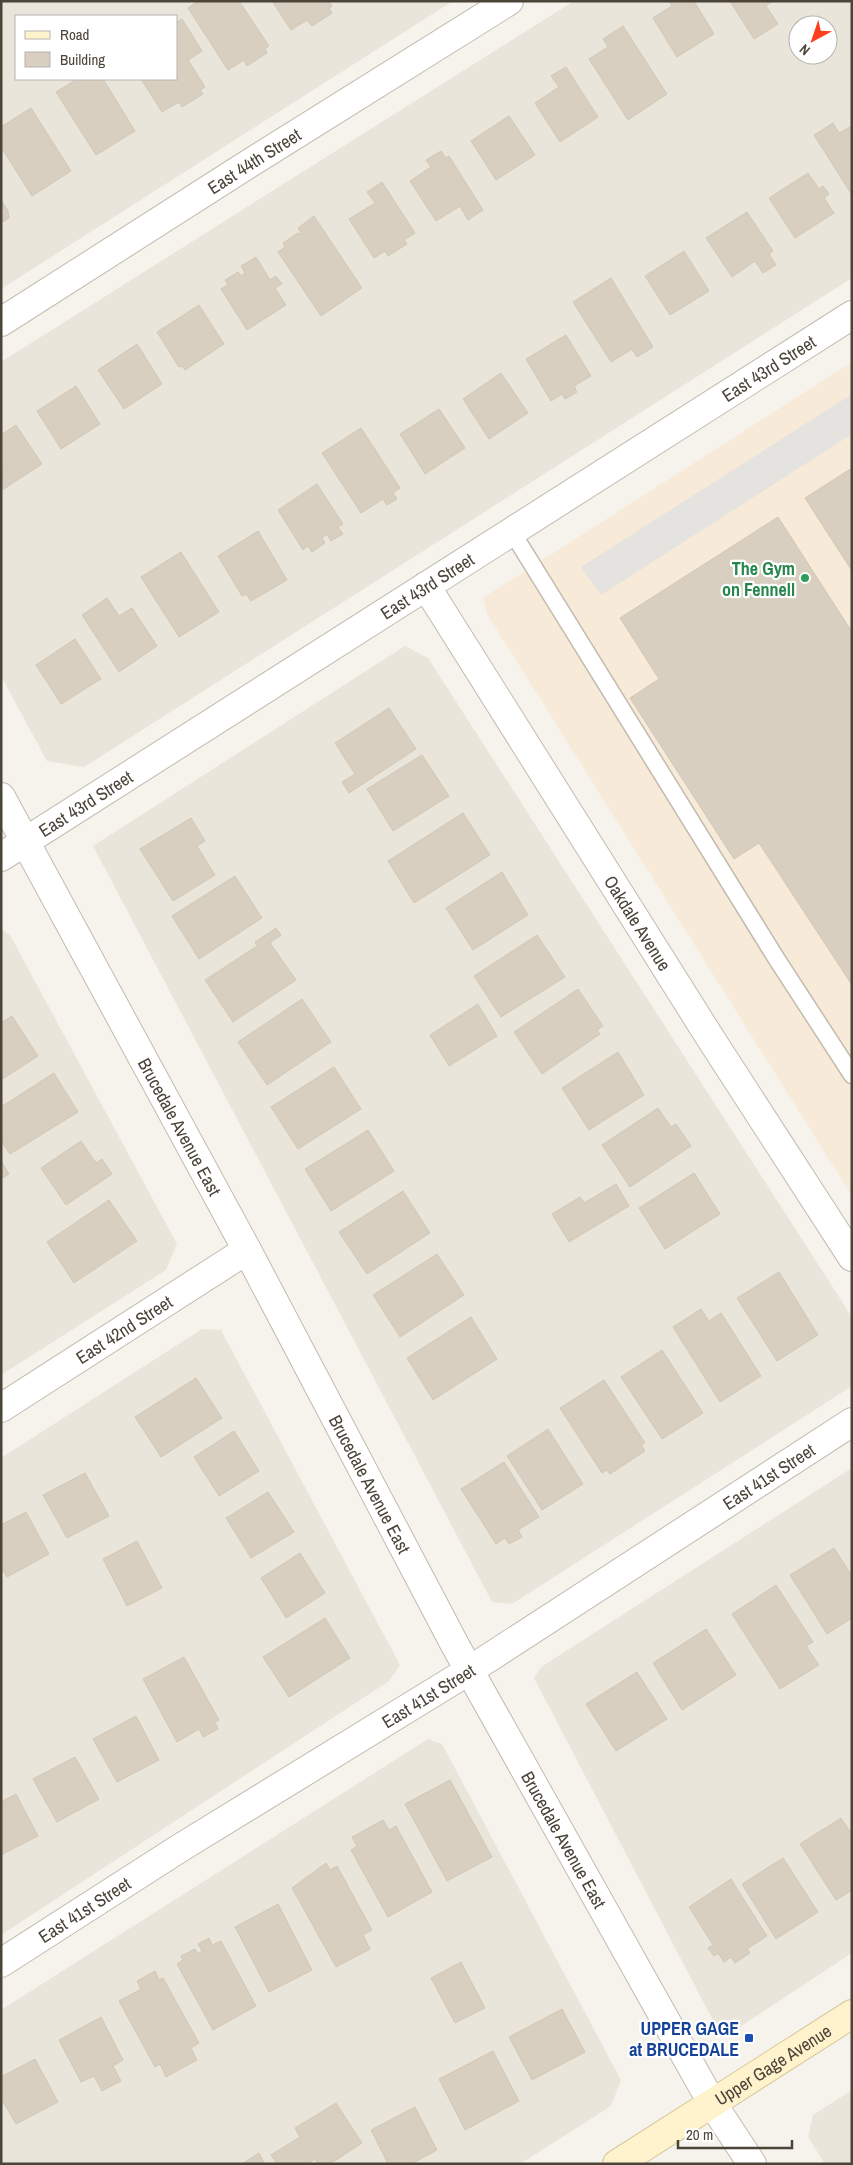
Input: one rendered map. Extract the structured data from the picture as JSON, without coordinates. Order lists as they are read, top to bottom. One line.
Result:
{"streets":{"main road":["Upper Gage Avenue"],"street":["East 44th Street","East 43rd Street","Oakdale Avenue","Brucedale Avenue East","East 42nd Street","East 41st Street"]},"crossings":[["East 43rd Street","Oakdale Avenue"],["East 43rd Street","Brucedale Avenue East"],["Brucedale Avenue East","East 42nd Street"],["Brucedale Avenue East","East 41st Street"],["Brucedale Avenue East","Upper Gage Avenue"]],"places":{"other":["The Gym on Fennell"],"transit":["UPPER GAGE at BRUCEDALE"]},"legend":["Road","Building"],"scale_bar":"20 m","north":"bottom left"}
